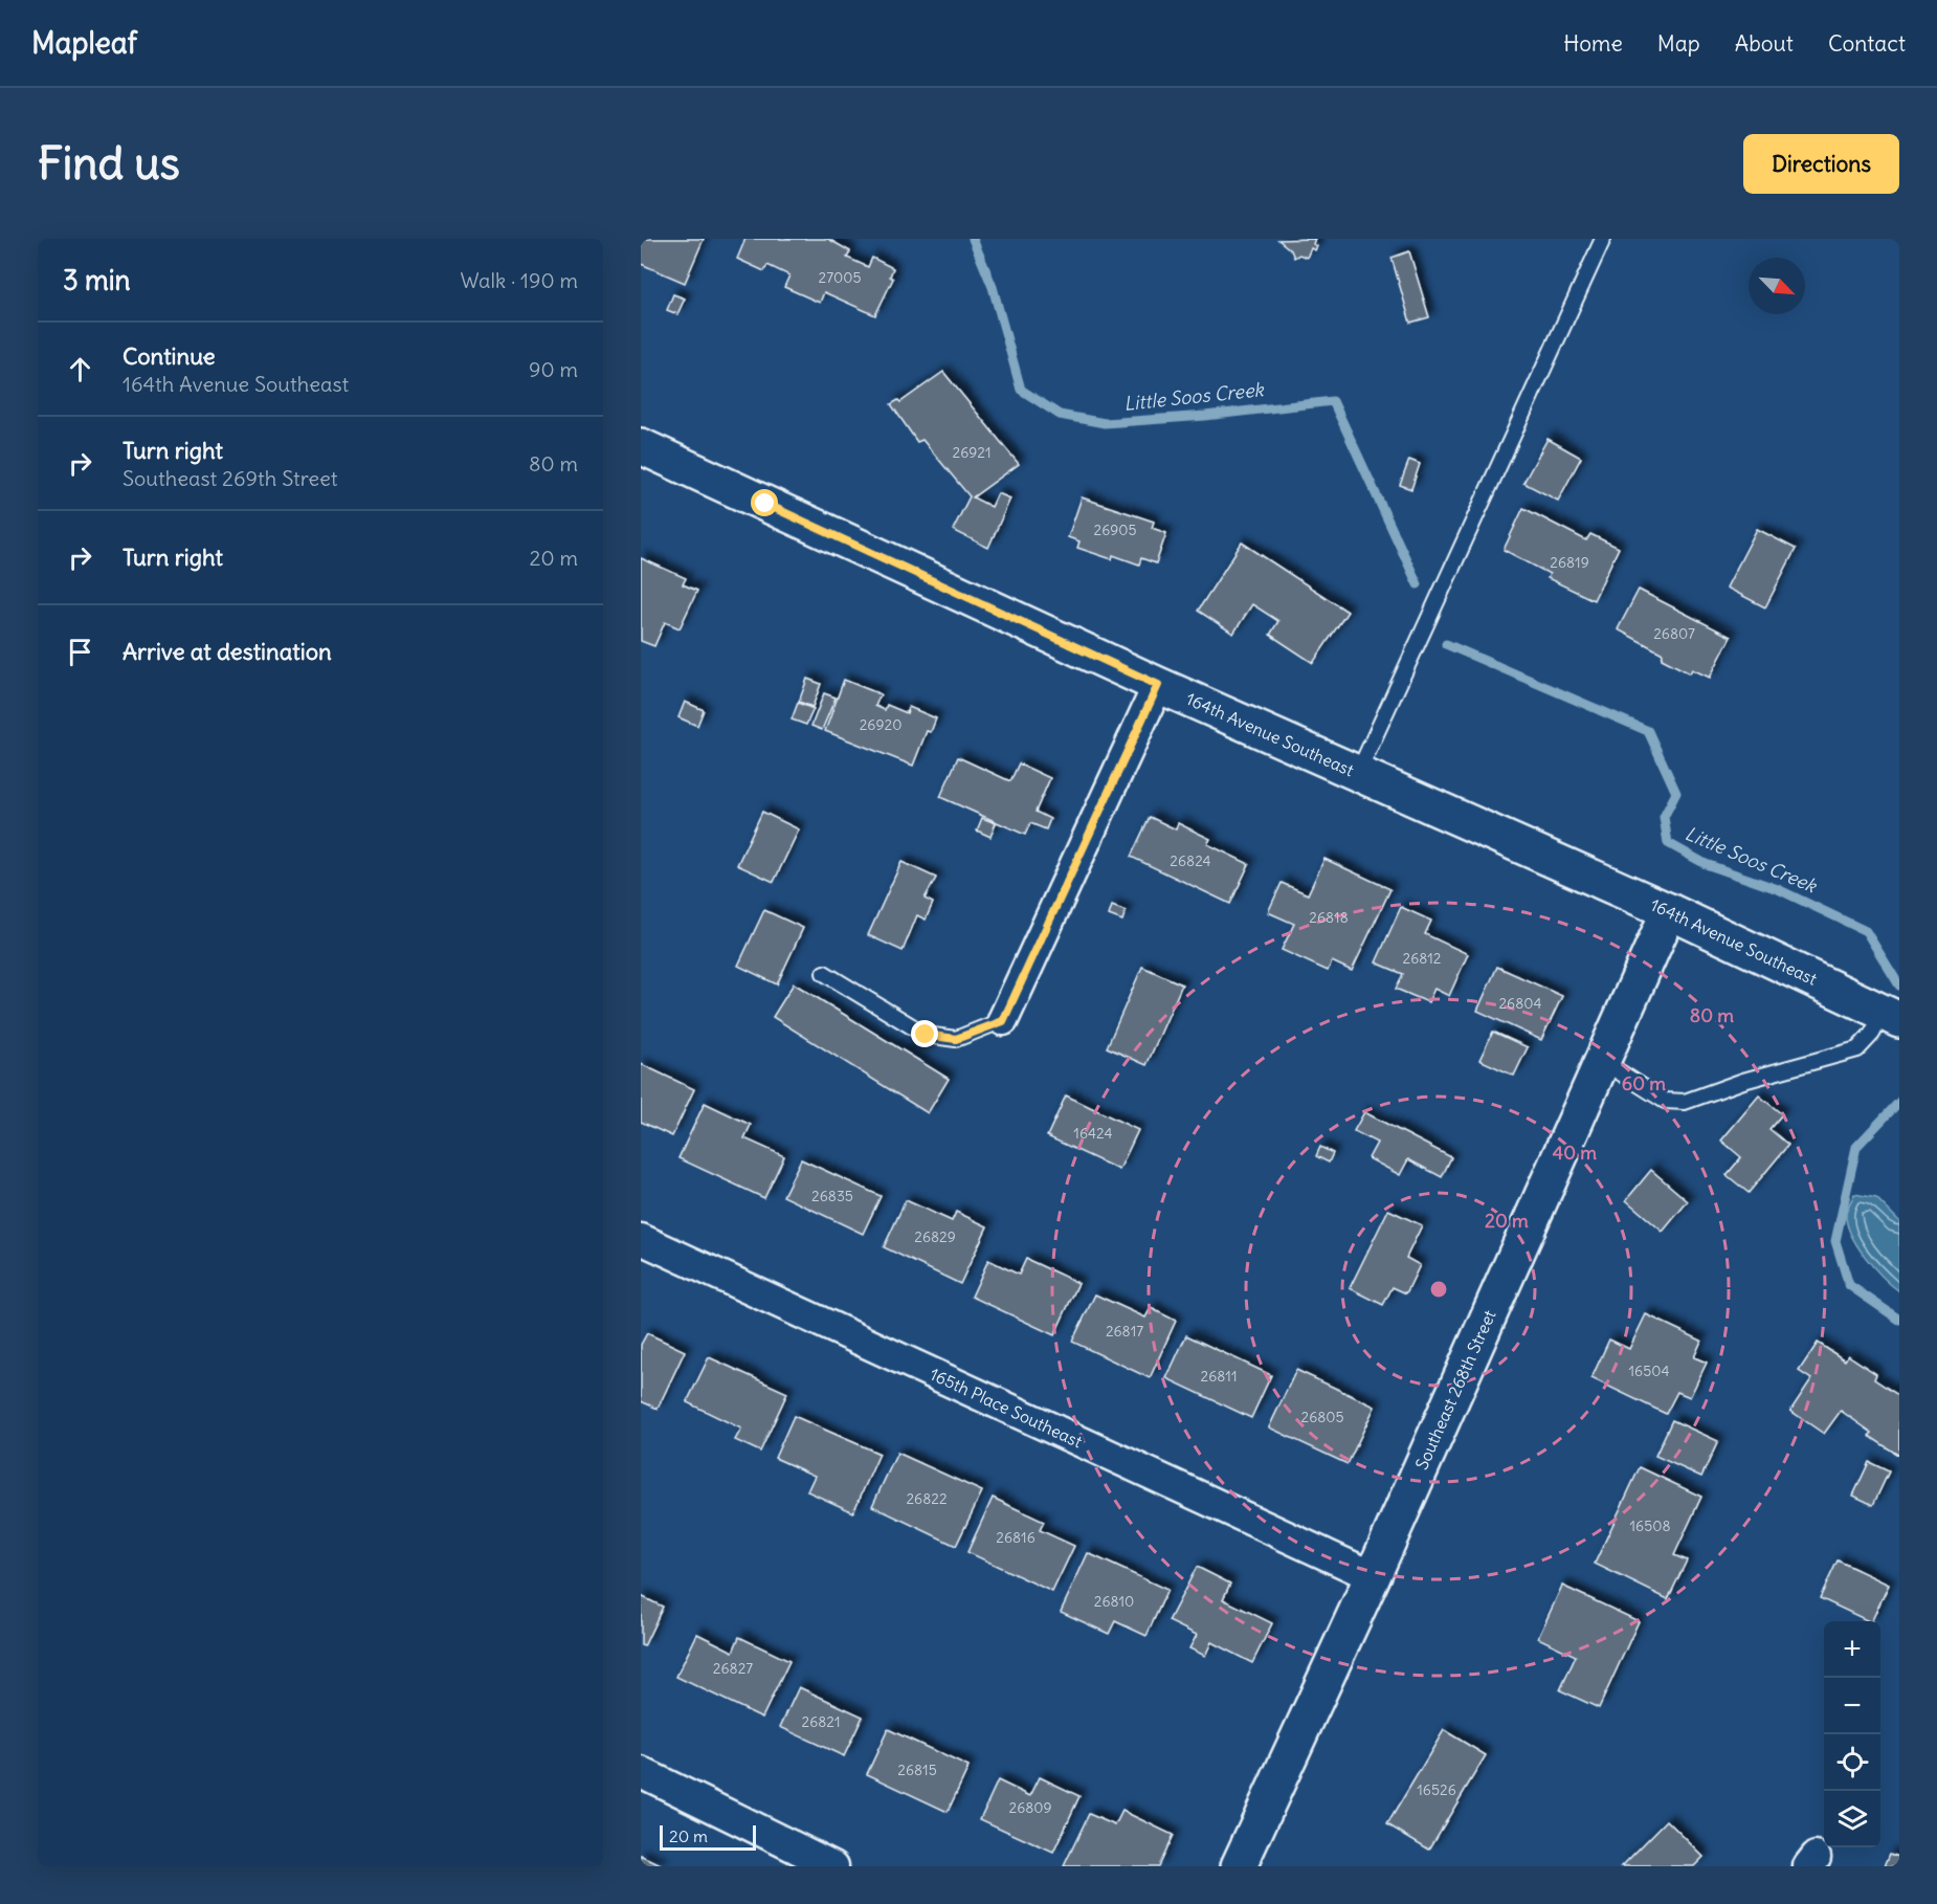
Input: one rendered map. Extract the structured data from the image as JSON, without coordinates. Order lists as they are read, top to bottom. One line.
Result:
{"streets":{"street":["164th Avenue Southeast","Southeast 268th Street","165th Place Southeast"]},"crossings":[["164th Avenue Southeast","Southeast 268th Street"],["Southeast 268th Street","165th Place Southeast"]],"water":["Little Soos Creek"],"house_numbers":["27005","26921","26905","26819","26807","26920","26824","26818","26812","26804","16424","26835","26829","26817","16504","26811","26805","26822","16508","26816","26810","26827","26821","26815","16526","26809"],"scale_bar":"20 m","north":"bottom right","page":{"header":"Mapleaf","nav":["Home","Map","About","Contact"],"buttons":"Directions","title":"Find us","heading":["3 min","Walk · 190 m"],"list":[["Continue","164th Avenue Southeast","90 m"],["Turn right","Southeast 269th Street","80 m"],["Turn right","20 m"],"Arrive at destination"],"map_buttons":["+","−"],"scale":"20 m"},"rings":["80 m","60 m","40 m","20 m"]}
